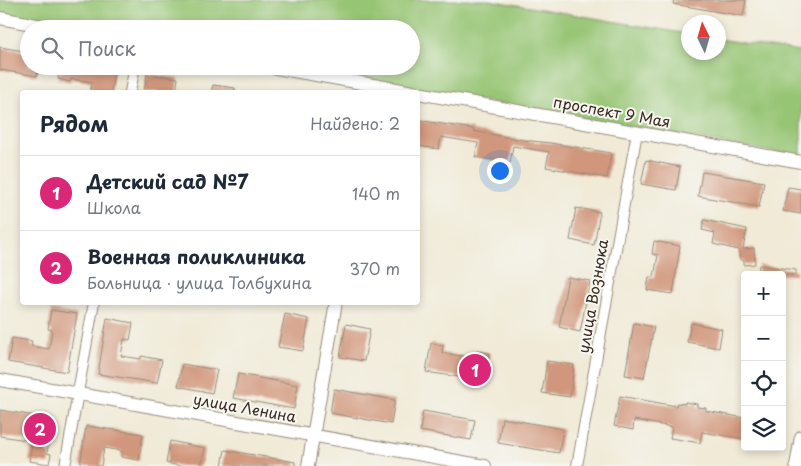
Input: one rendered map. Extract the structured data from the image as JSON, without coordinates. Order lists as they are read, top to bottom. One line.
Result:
{"streets":{"street":["проспект 9 Мая","улица Вознюка","улица Ленина"]},"crossings":[["проспект 9 Мая","улица Вознюка"]],"north":"top","page":{"search":"Поиск","heading":["Рядом","Найдено: 2"],"list":[{"mark":"1","name":"Детский сад №7","note":"Школа","value":"140 m"},{"mark":"2","name":"Военная поликлиника","note":"Больница · улица Толбухина","value":"370 m"}],"map_buttons":["+","−"],"pins":["1","2"]}}
